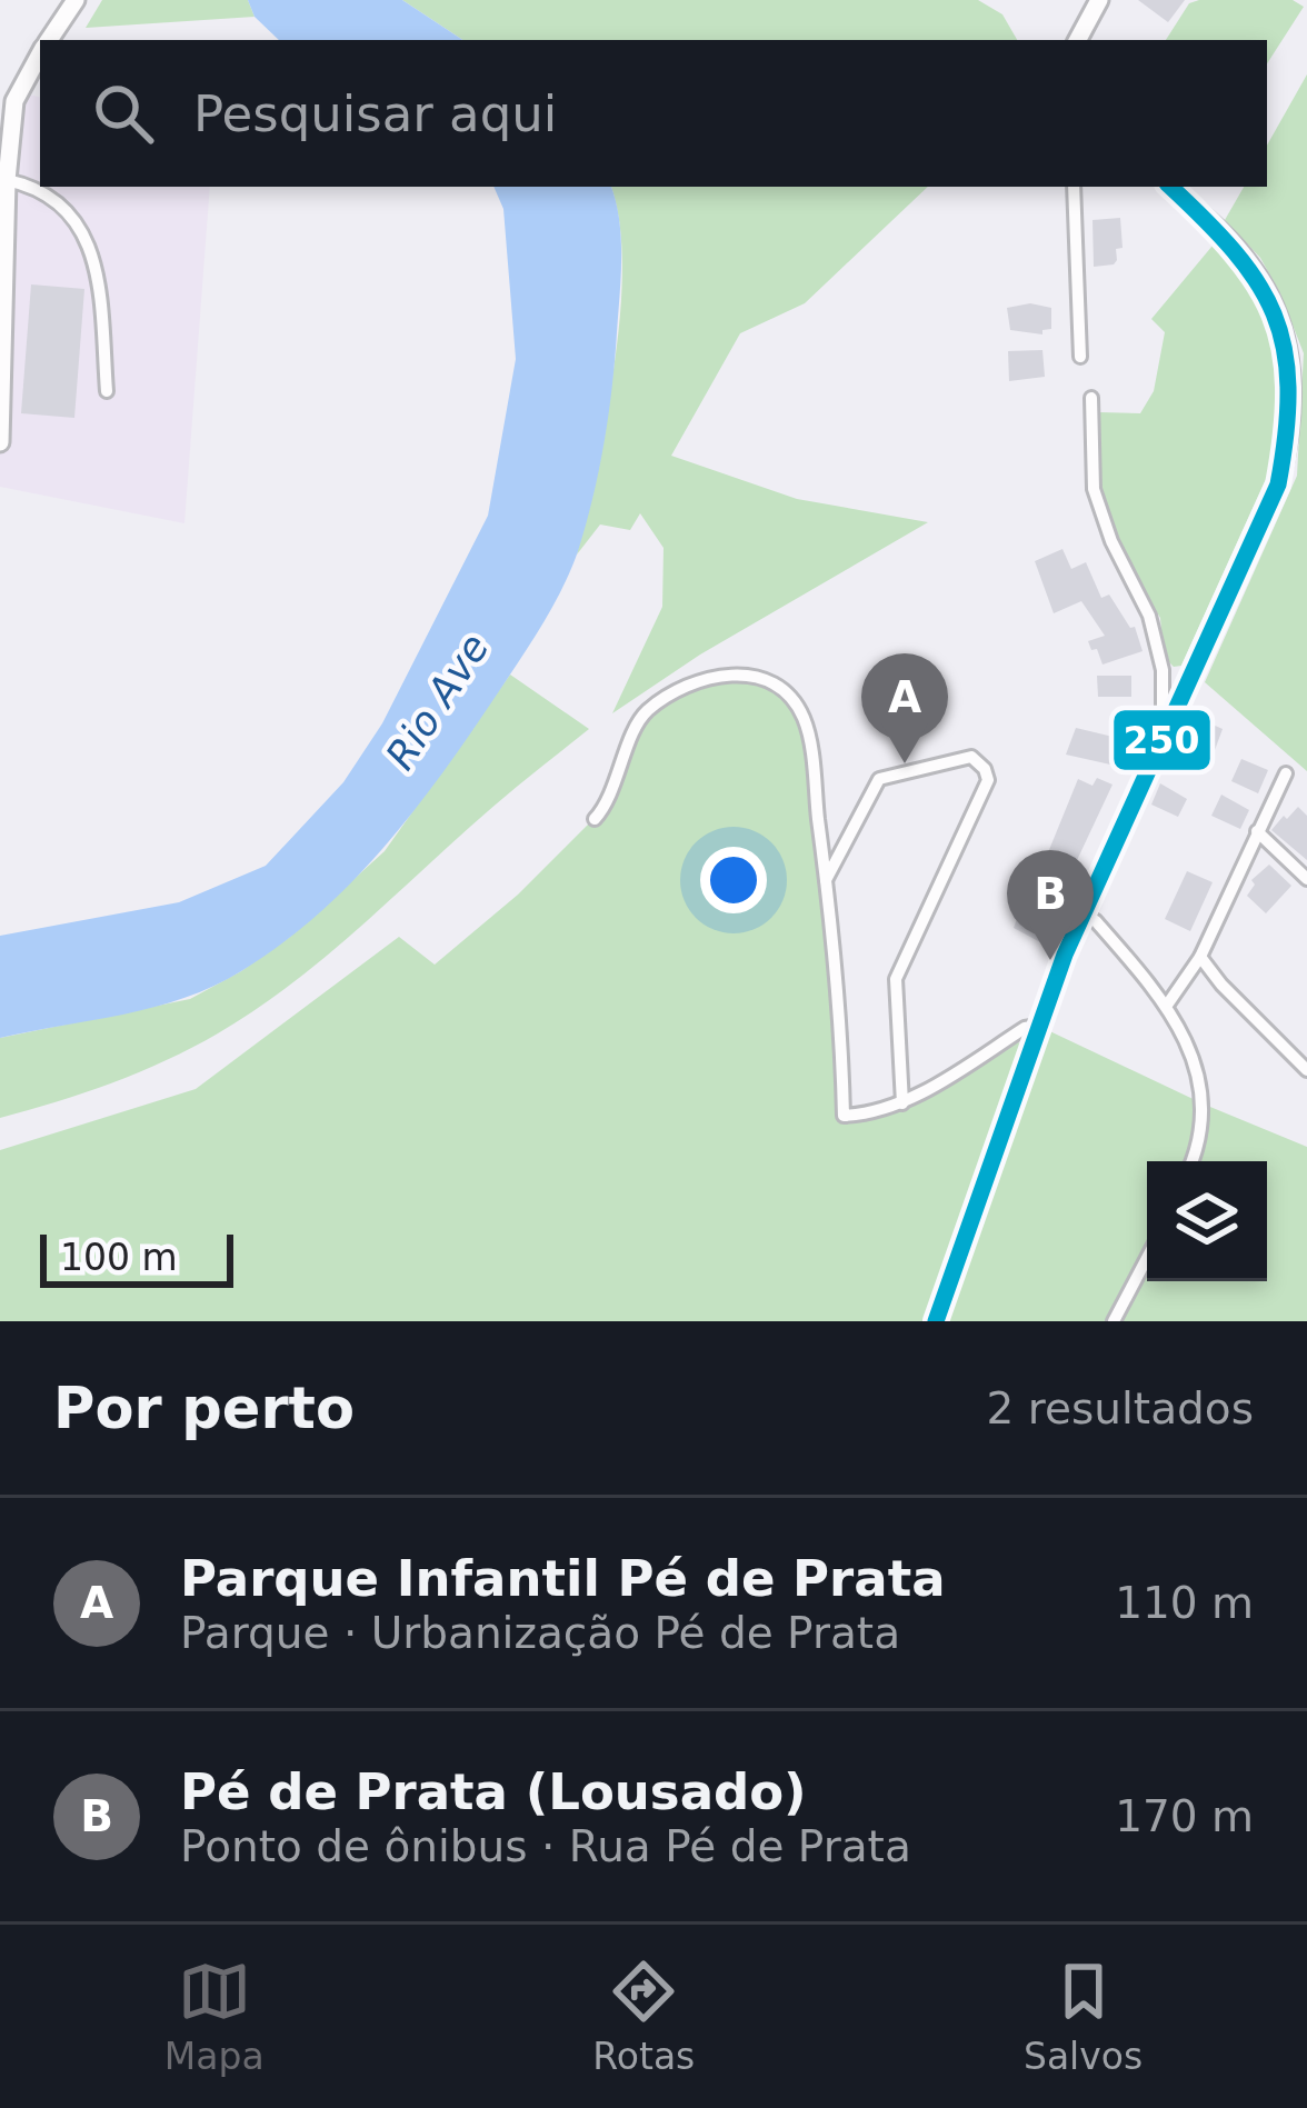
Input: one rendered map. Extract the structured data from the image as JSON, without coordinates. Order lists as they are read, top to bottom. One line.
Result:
{"water":["Rio Ave"],"lines":["transit line 250"],"scale_bar":"100 m","page":{"search":"Pesquisar aqui","pins":["A","B"],"scale":"100 m","heading":["Por perto","2 resultados"],"list":[{"mark":"A","name":"Parque Infantil Pé de Prata","note":"Parque · Urbanização Pé de Prata","value":"110 m"},{"mark":"B","name":"Pé de Prata (Lousado)","note":"Ponto de ônibus · Rua Pé de Prata","value":"170 m"}],"nav":["Mapa","Rotas","Salvos"]}}
